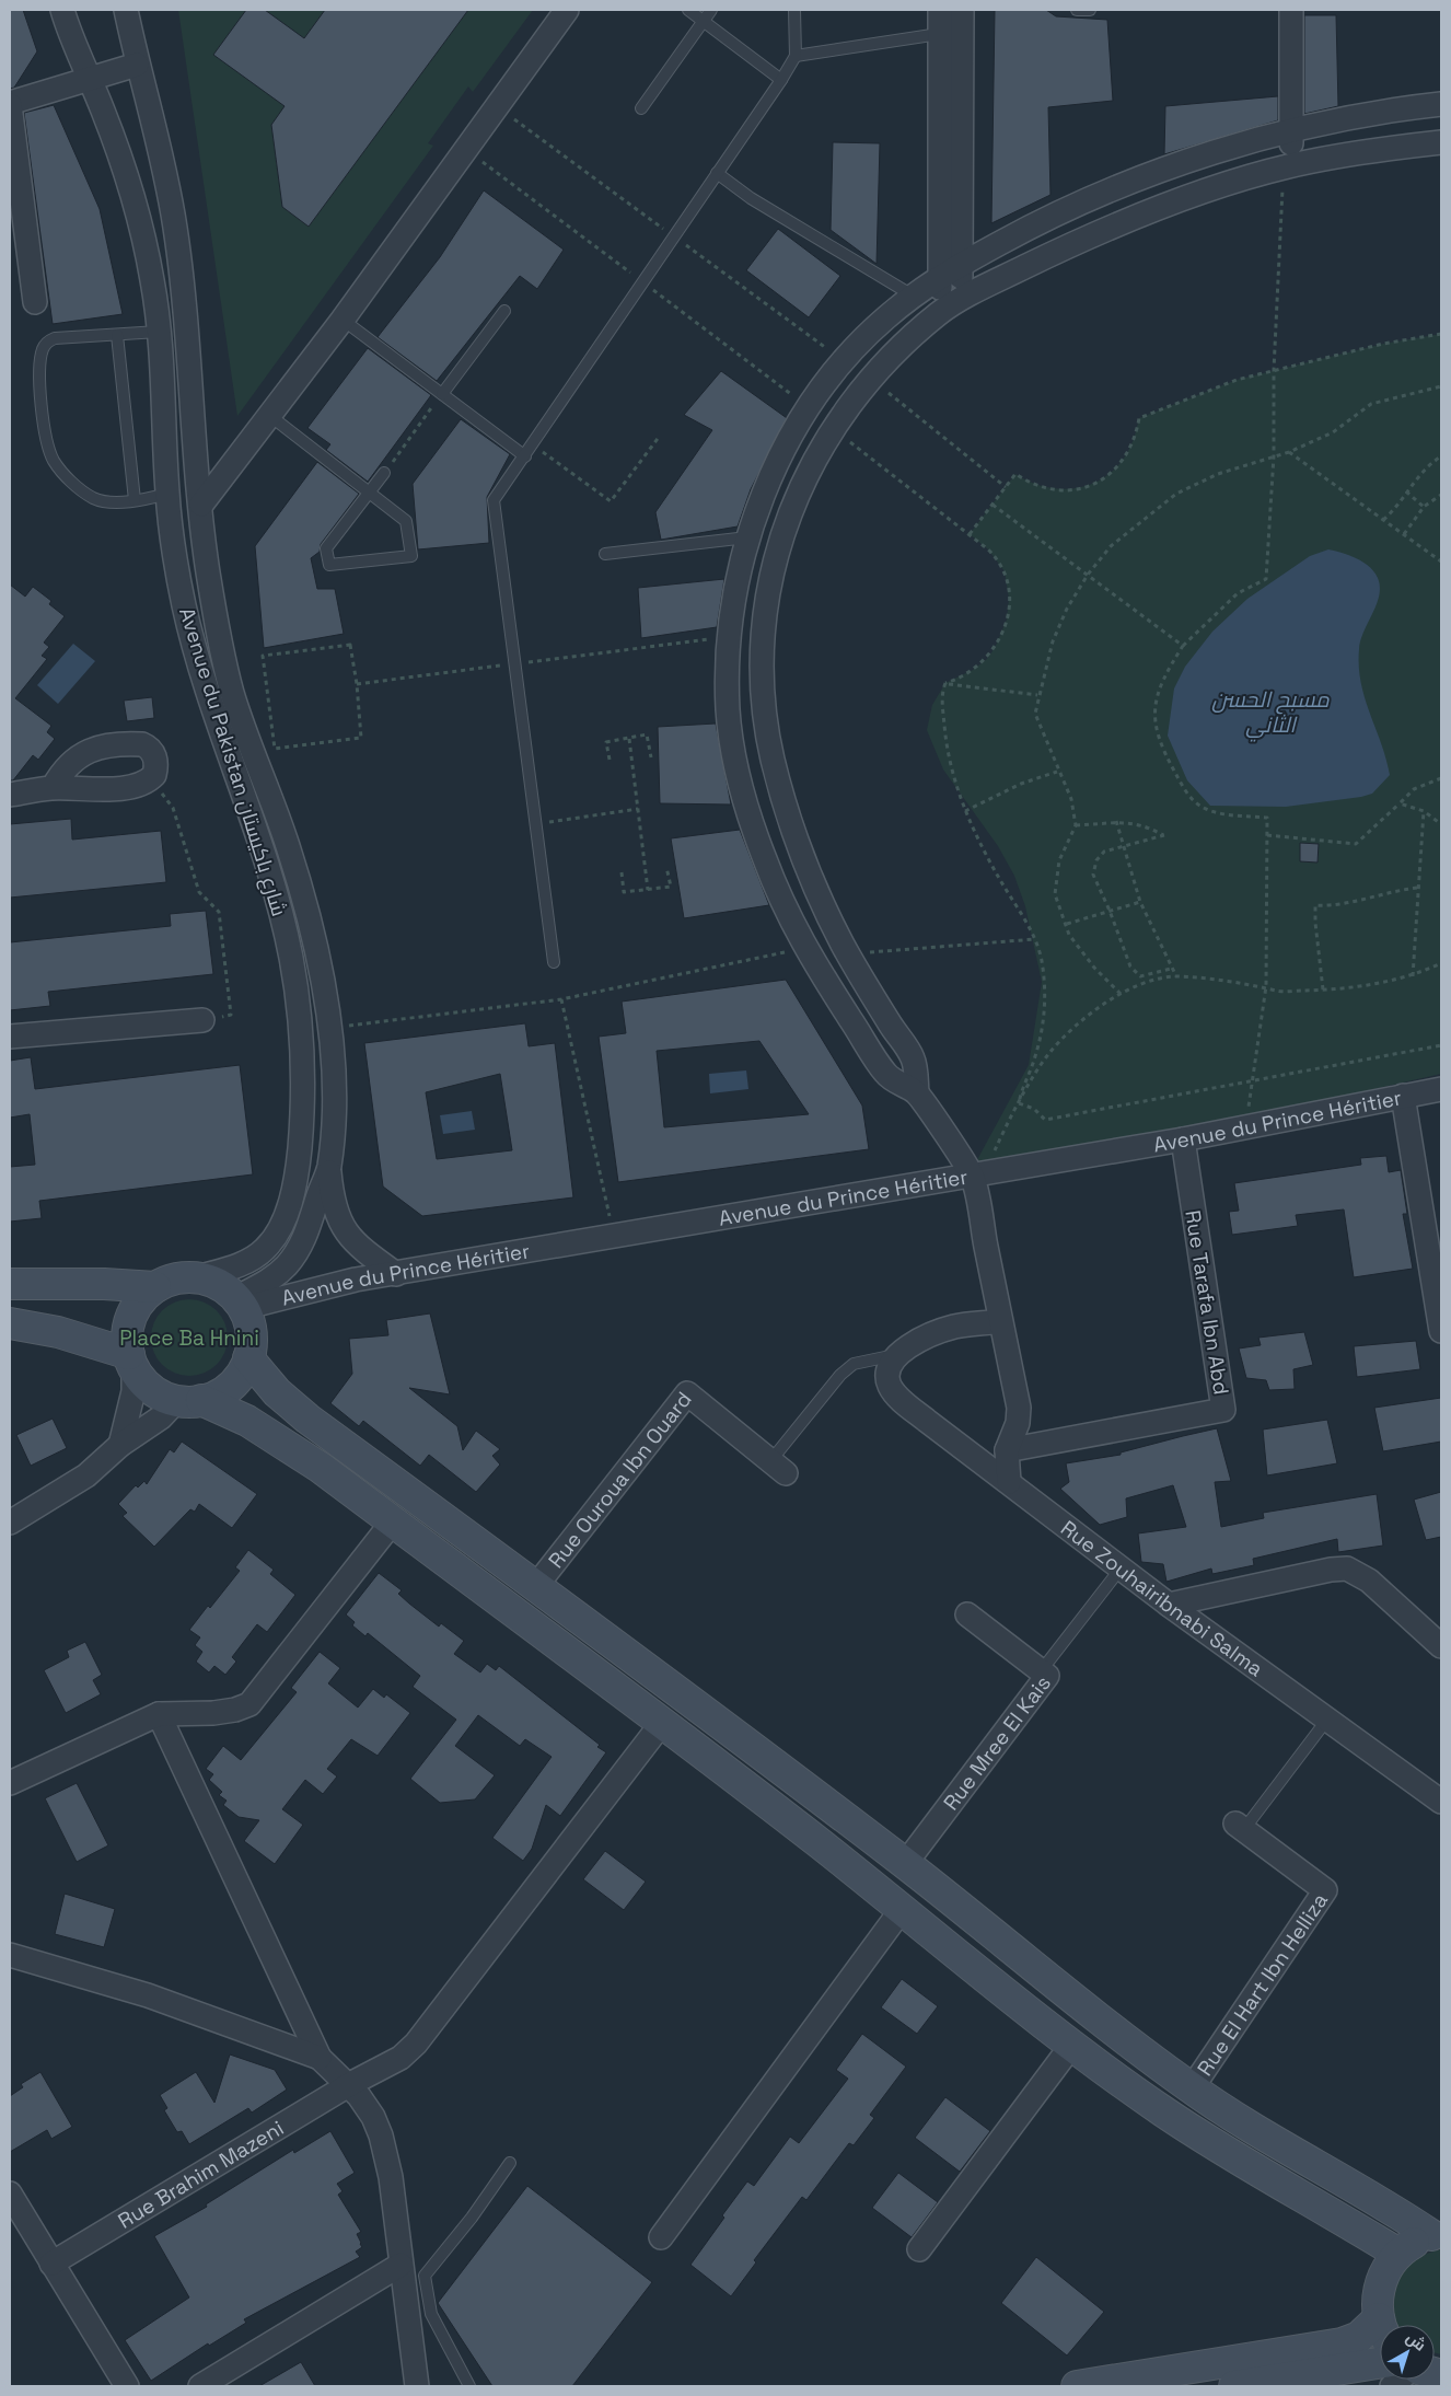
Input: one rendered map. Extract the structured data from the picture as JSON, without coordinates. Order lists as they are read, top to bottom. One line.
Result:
{"streets":{"street":["Avenue du Pakistan شارع باكيستان","Avenue du Prince Héritier","Rue Tarafa Ibn Abd","Rue Ouroua Ibn Ouard","Rue Zouhairibnabi Salma","Rue Mree El Kais","Rue El Hart Ibn Helliza","Rue Brahim Mazeni"]},"crossings":[["Avenue du Pakistan شارع باكيستان","Avenue du Prince Héritier"],["Avenue du Prince Héritier","Rue Tarafa Ibn Abd"]],"water":["مسبح الحسن الثاني"],"parks":["Place Ba Hnini"],"north":"top right"}
